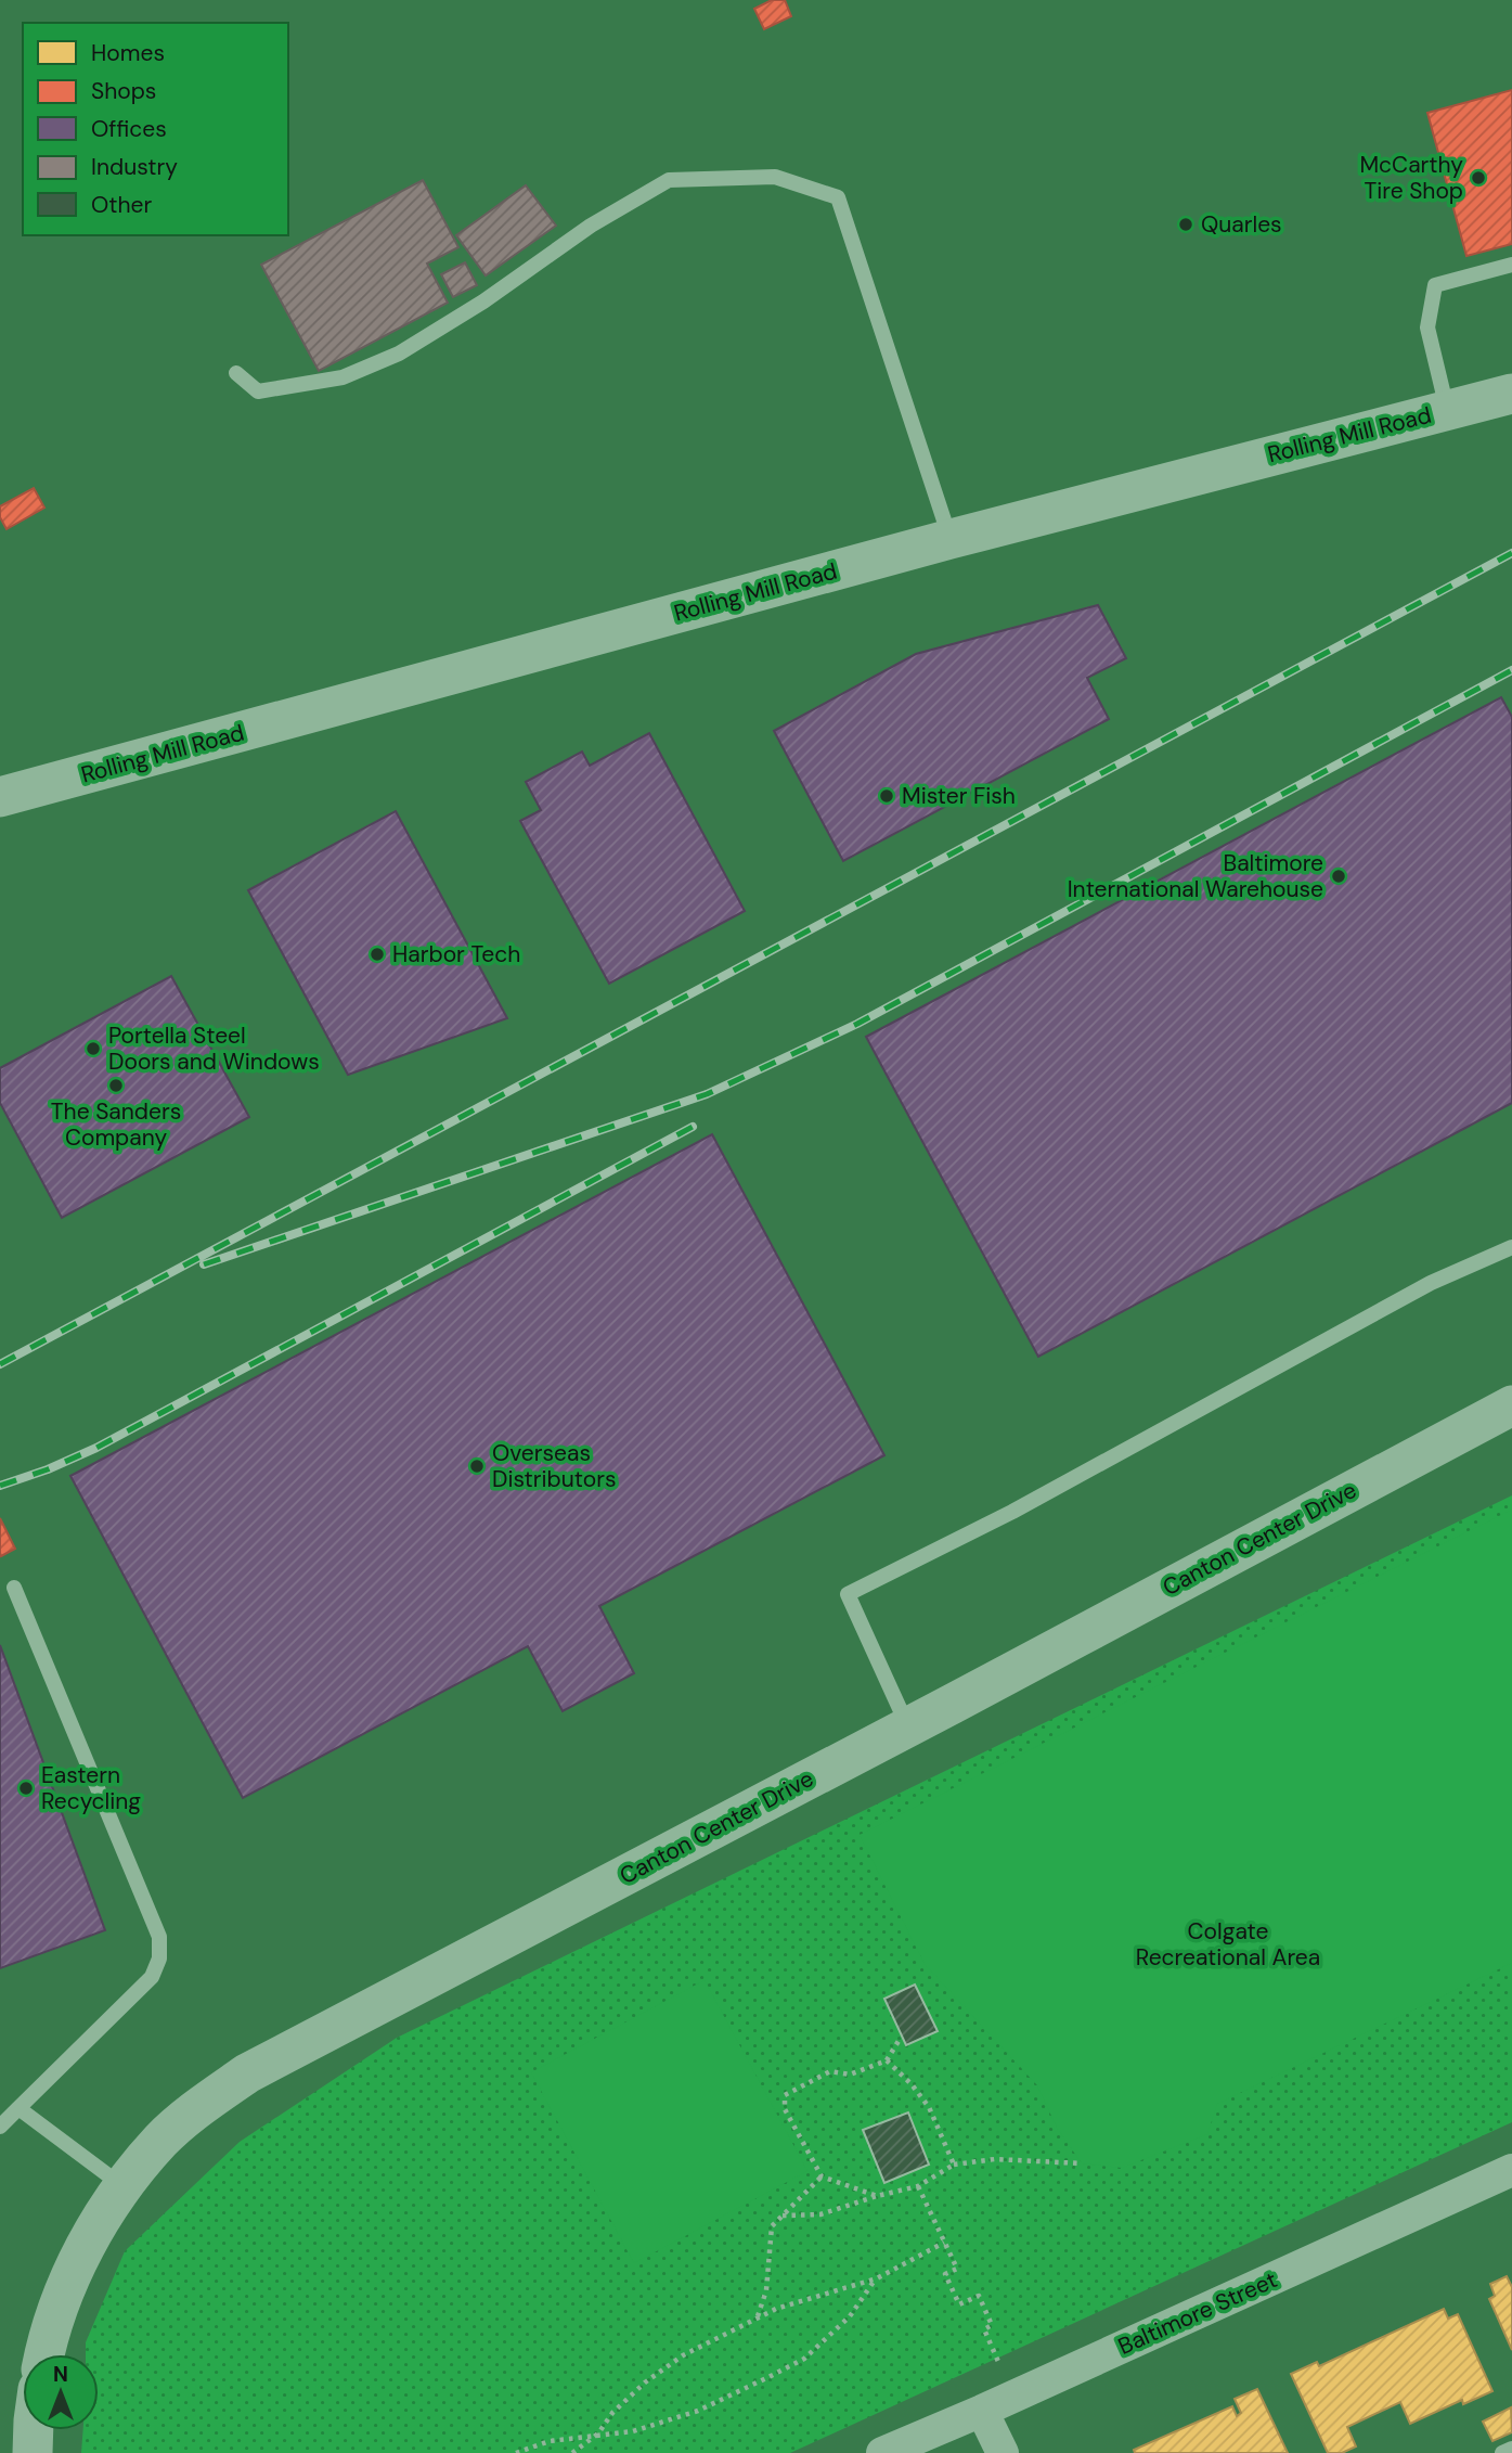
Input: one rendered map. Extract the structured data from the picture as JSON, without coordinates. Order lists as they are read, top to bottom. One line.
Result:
{"streets":{"street":["Rolling Mill Road","Canton Center Drive","Baltimore Street"]},"parks":["Colgate Recreational Area"],"places":["McCarthy Tire Shop","Quarles","Mister Fish","Baltimore International Warehouse","Harbor Tech","Portella Steel Doors and Windows","The Sanders Company","Overseas Distributors","Eastern Recycling"],"legend":["Homes","Shops","Offices","Industry","Other"],"north":"top"}
